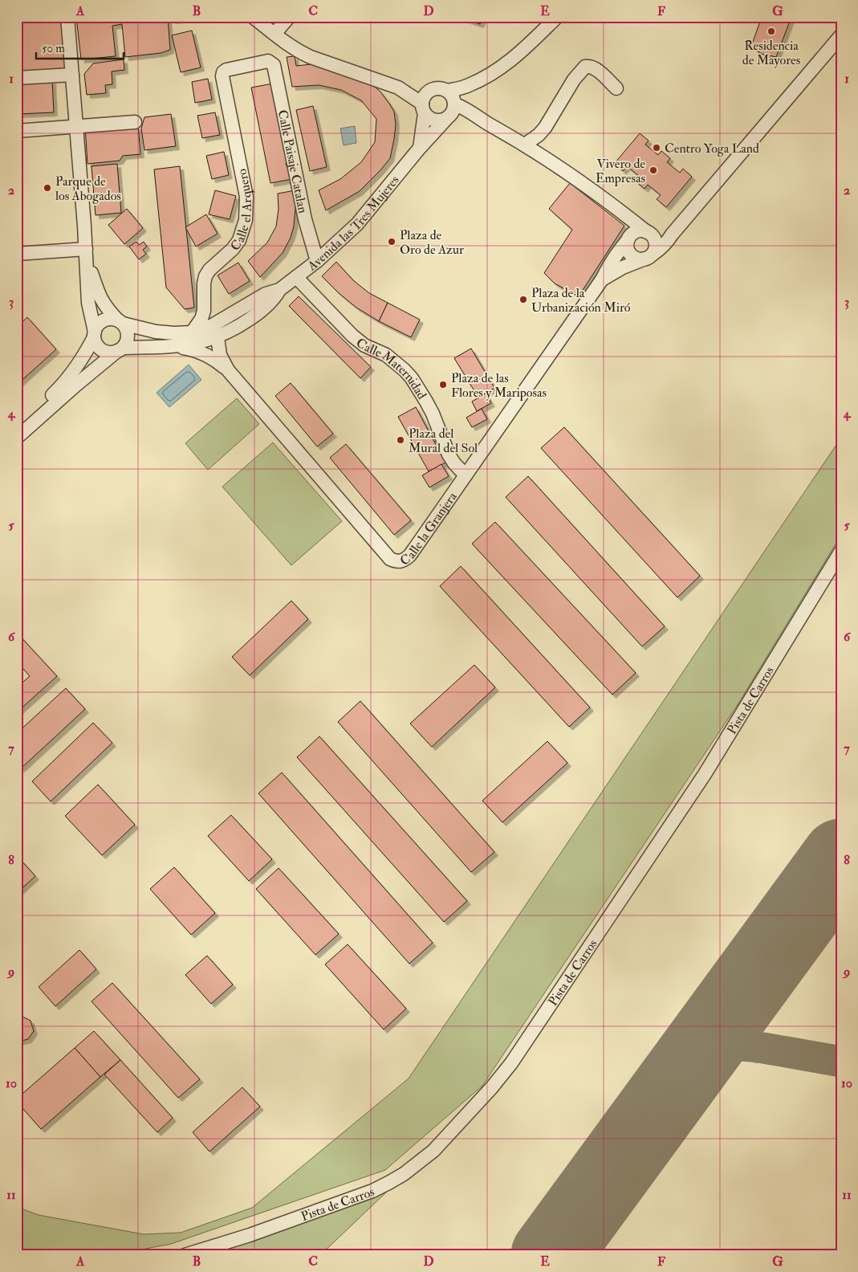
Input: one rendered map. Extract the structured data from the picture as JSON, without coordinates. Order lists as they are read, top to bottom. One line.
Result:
{"streets":{"street":["Calle Paisaje Catalan","Calle el Arquero","Avenida las Tres Mujeres","Calle Maternidad","Calle la Granjera","Pista de Carros"]},"crossings":[["Calle Paisaje Catalan","Calle el Arquero"],["Calle Paisaje Catalan","Avenida las Tres Mujeres"],["Calle el Arquero","Avenida las Tres Mujeres"],["Avenida las Tres Mujeres","Calle Maternidad"],["Avenida las Tres Mujeres","Calle la Granjera"],["Calle Maternidad","Calle la Granjera"]],"places":["Residencia de Mayores","Centro Yoga Land","Vivero de Empresas","Parque de los Abogados","Plaza de Oro de Azur","Plaza de la Urbanización Miró","Plaza de las Flores y Mariposas","Plaza del Mural del Sol"],"scale_bar":"50 m","grid":{"columns":["A","B","C","D","E","F","G"],"rows":["1","2","3","4","5","6","7","8","9","10","11"]}}
